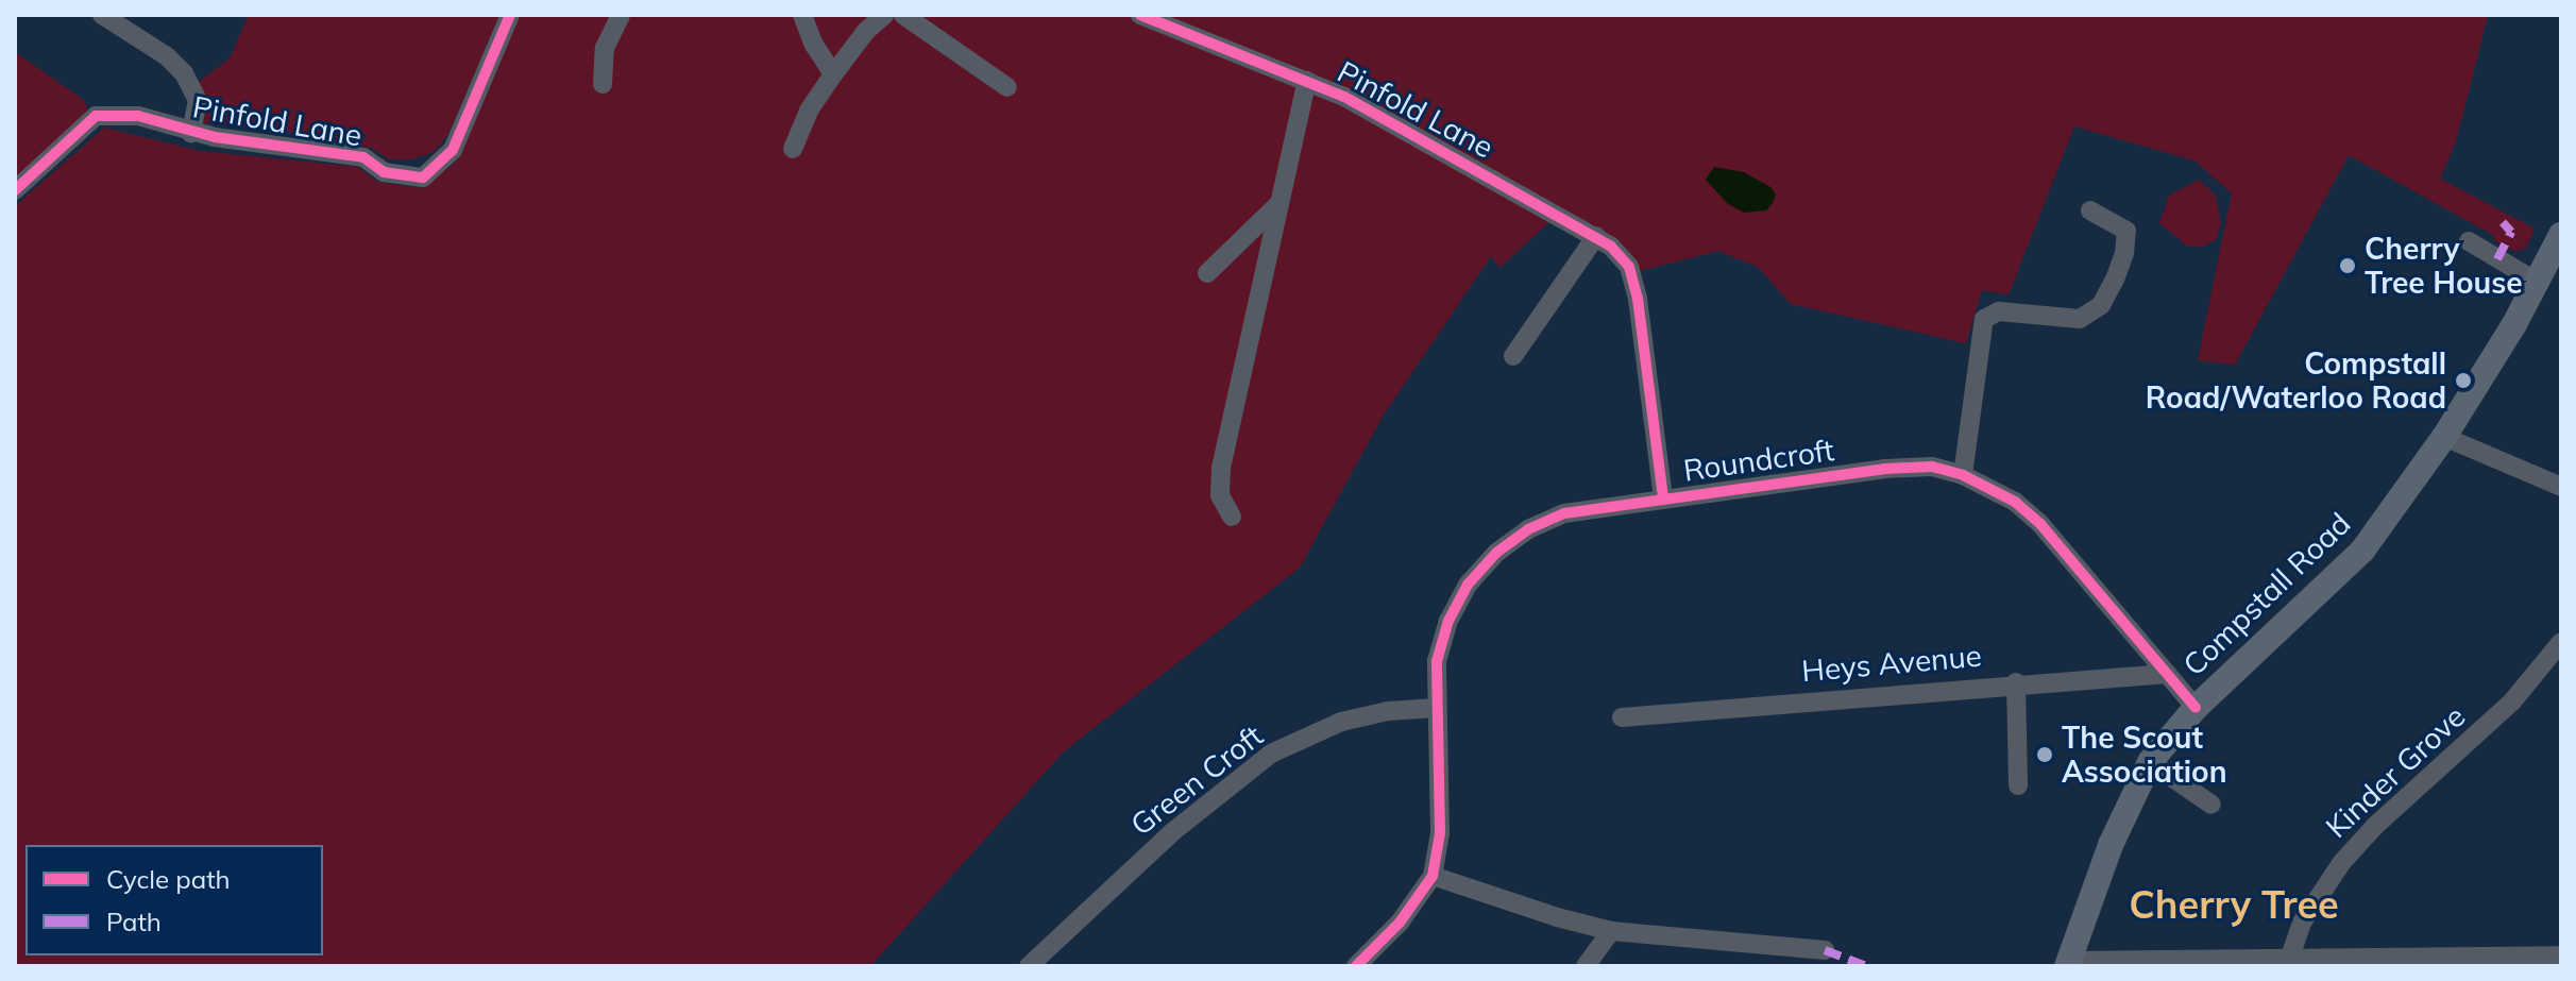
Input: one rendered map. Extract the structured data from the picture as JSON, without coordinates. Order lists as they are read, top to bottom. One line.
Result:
{"streets":{"main road":["Compstall Road"],"street":["Pinfold Lane","Roundcroft","Heys Avenue","Kinder Grove","Green Croft"]},"crossings":[["Roundcroft","Compstall Road"],["Roundcroft","Heys Avenue"],["Roundcroft","Green Croft"]],"districts":["Cherry Tree"],"places":["Cherry Tree House","Compstall Road/Waterloo Road","The Scout Association"],"legend":["Cycle path","Path"]}
